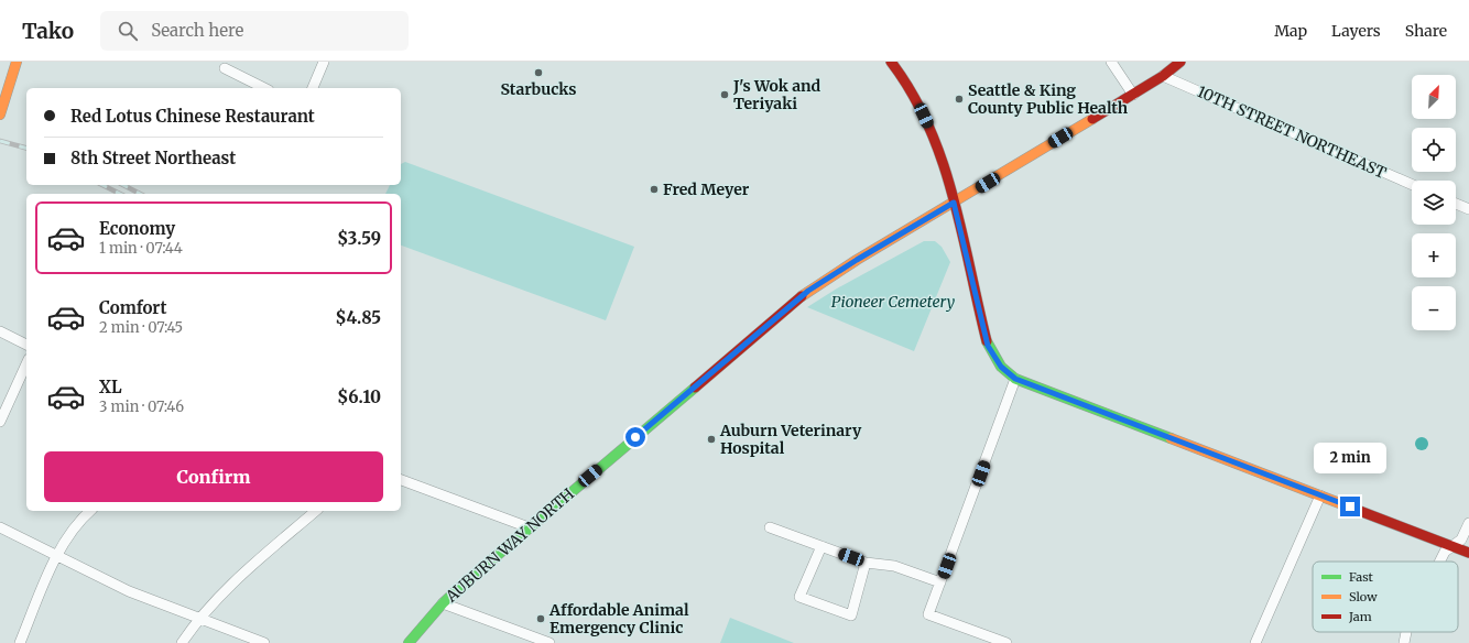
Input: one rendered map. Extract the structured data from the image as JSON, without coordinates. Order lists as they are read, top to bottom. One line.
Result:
{"streets":{"main road":["AUBURN WAY NORTH"],"street":["10TH STREET NORTHEAST"]},"crossings":[["10TH STREET NORTHEAST","AUBURN WAY NORTH"]],"parks":["Pioneer Cemetery"],"places":["Starbucks","J's Wok and Teriyaki","Seattle & King County Public Health","Fred Meyer","Auburn Veterinary Hospital","Affordable Animal Emergency Clinic"],"legend":["Fast","Slow","Jam"],"north":"top right","page":{"header":"Tako","search":"Search here","nav":["Map","Layers","Share"],"map_buttons":["+","−"],"banner":["Red Lotus Chinese Restaurant","8th Street Northeast"],"list":[{"name":"Economy","note":"1 min · 07:44","value":"$3.59"},{"name":"Comfort","note":"2 min · 07:45","value":"$4.85"},{"name":"XL","note":"3 min · 07:46","value":"$6.10"}],"bubble":"2 min","buttons":"Confirm"}}
